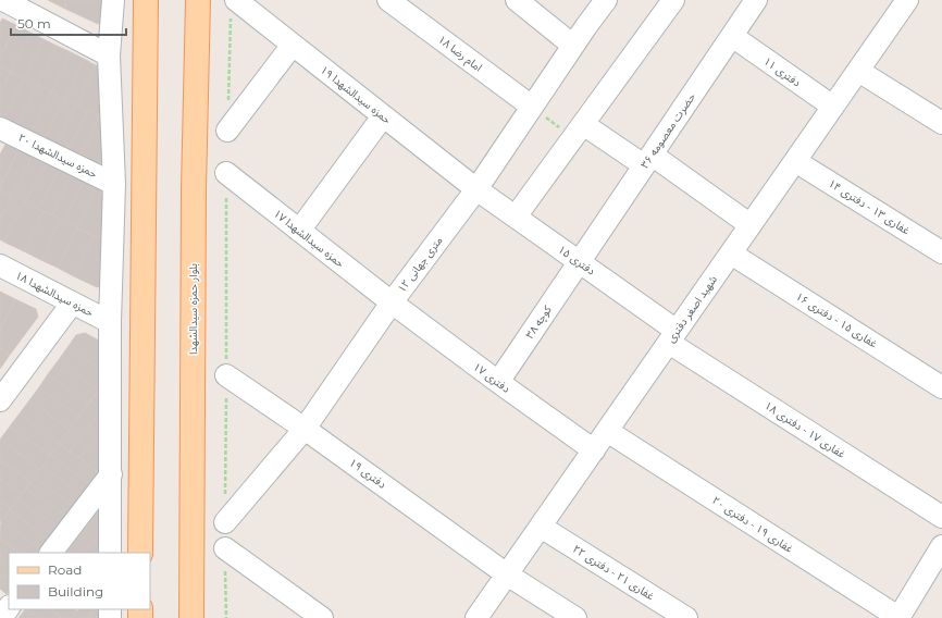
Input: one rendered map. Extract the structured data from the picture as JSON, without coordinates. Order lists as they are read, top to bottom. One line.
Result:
{"streets":{"main road":["بلوار حمزه سیدالشهدا"],"street":["امام رضا ۱۸","دفتری ۱۱","حمزه سیدالشهدا ۱۹","حضرت معصومه ۳۶","حمزه سیدالشهدا ۲۰","غفاری ۱۳ - دفتری ۱۴","حمزه سیدالشهدا ۱۷","دفتری ۱۵","۱۲ متری جهانی","حمزه سیدالشهدا ۱۸","شهید اصغر دفتری","غفاری ۱۵ - دفتری ۱۶","کوچه ۳۸","دفتری ۱۷","غفاری ۱۷ - دفتری ۱۸","دفتری ۱۹","غفاری ۱۹ - دفتری ۲۰","غفاری ۲۱ - دفتری ۲۲"]},"crossings":[["امام رضا ۱۸","۱۲ متری جهانی"],["دفتری ۱۱","حضرت معصومه ۳۶"],["دفتری ۱۱","شهید اصغر دفتری"],["حمزه سیدالشهدا ۱۹","دفتری ۱۵"],["حمزه سیدالشهدا ۱۹","۱۲ متری جهانی"],["حضرت معصومه ۳۶","دفتری ۱۵"],["حضرت معصومه ۳۶","کوچه ۳۸"],["غفاری ۱۳ - دفتری ۱۴","شهید اصغر دفتری"],["حمزه سیدالشهدا ۱۷","۱۲ متری جهانی"],["حمزه سیدالشهدا ۱۷","دفتری ۱۷"],["دفتری ۱۵","۱۲ متری جهانی"],["دفتری ۱۵","شهید اصغر دفتری"],["دفتری ۱۵","کوچه ۳۸"],["دفتری ۱۵","غفاری ۱۷ - دفتری ۱۸"],["۱۲ متری جهانی","دفتری ۱۷"],["۱۲ متری جهانی","دفتری ۱۹"],["شهید اصغر دفتری","غفاری ۱۵ - دفتری ۱۶"],["شهید اصغر دفتری","دفتری ۱۷"],["شهید اصغر دفتری","غفاری ۱۷ - دفتری ۱۸"],["شهید اصغر دفتری","دفتری ۱۹"],["شهید اصغر دفتری","غفاری ۱۹ - دفتری ۲۰"],["شهید اصغر دفتری","غفاری ۲۱ - دفتری ۲۲"],["کوچه ۳۸","دفتری ۱۷"]],"legend":["Road","Building"],"scale_bar":"50 m"}
